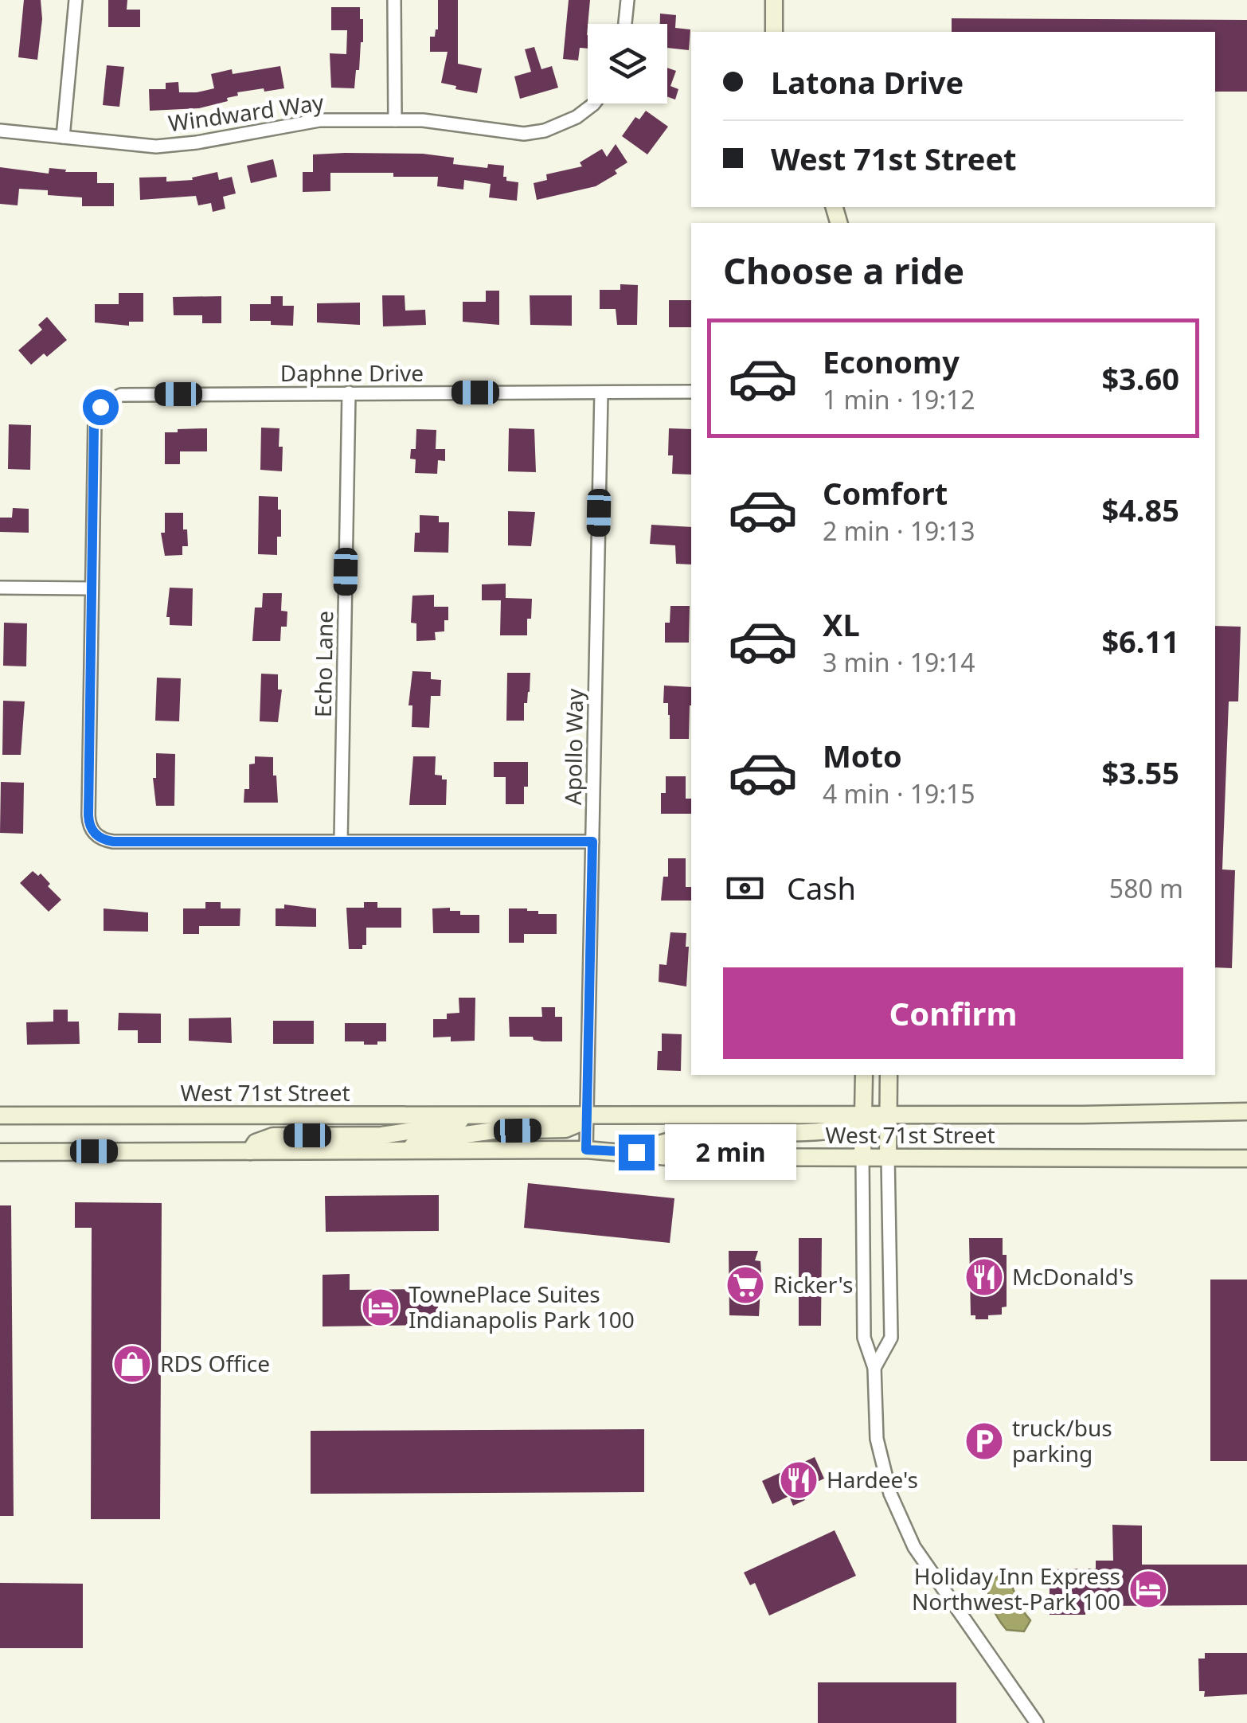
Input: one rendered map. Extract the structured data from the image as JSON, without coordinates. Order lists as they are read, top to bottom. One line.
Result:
{"streets":{"main road":["West 71st Street"],"street":["Windward Way","Daphne Drive","Echo Lane","Apollo Way"]},"crossings":[["Daphne Drive","Echo Lane"],["Daphne Drive","Apollo Way"],["Apollo Way","West 71st Street"]],"places":{"restaurant":["McDonald's","Hardee's"],"supermarket":["Ricker's"],"hotel":["TownePlace Suites Indianapolis Park 100","Holiday Inn Express Northwest-Park 100"],"shop":["RDS Office"],"parking":["truck/bus parking"]},"page":{"banner":["Latona Drive","West 71st Street"],"heading":"Choose a ride","list":[{"name":"Economy","note":"1 min · 19:12","value":"$3.60"},{"name":"Comfort","note":"2 min · 19:13","value":"$4.85"},{"name":"XL","note":"3 min · 19:14","value":"$6.11"},{"name":"Moto","note":"4 min · 19:15","value":"$3.55"}],"pay":["Cash","580 m"],"buttons":"Confirm","bubble":"2 min"}}
